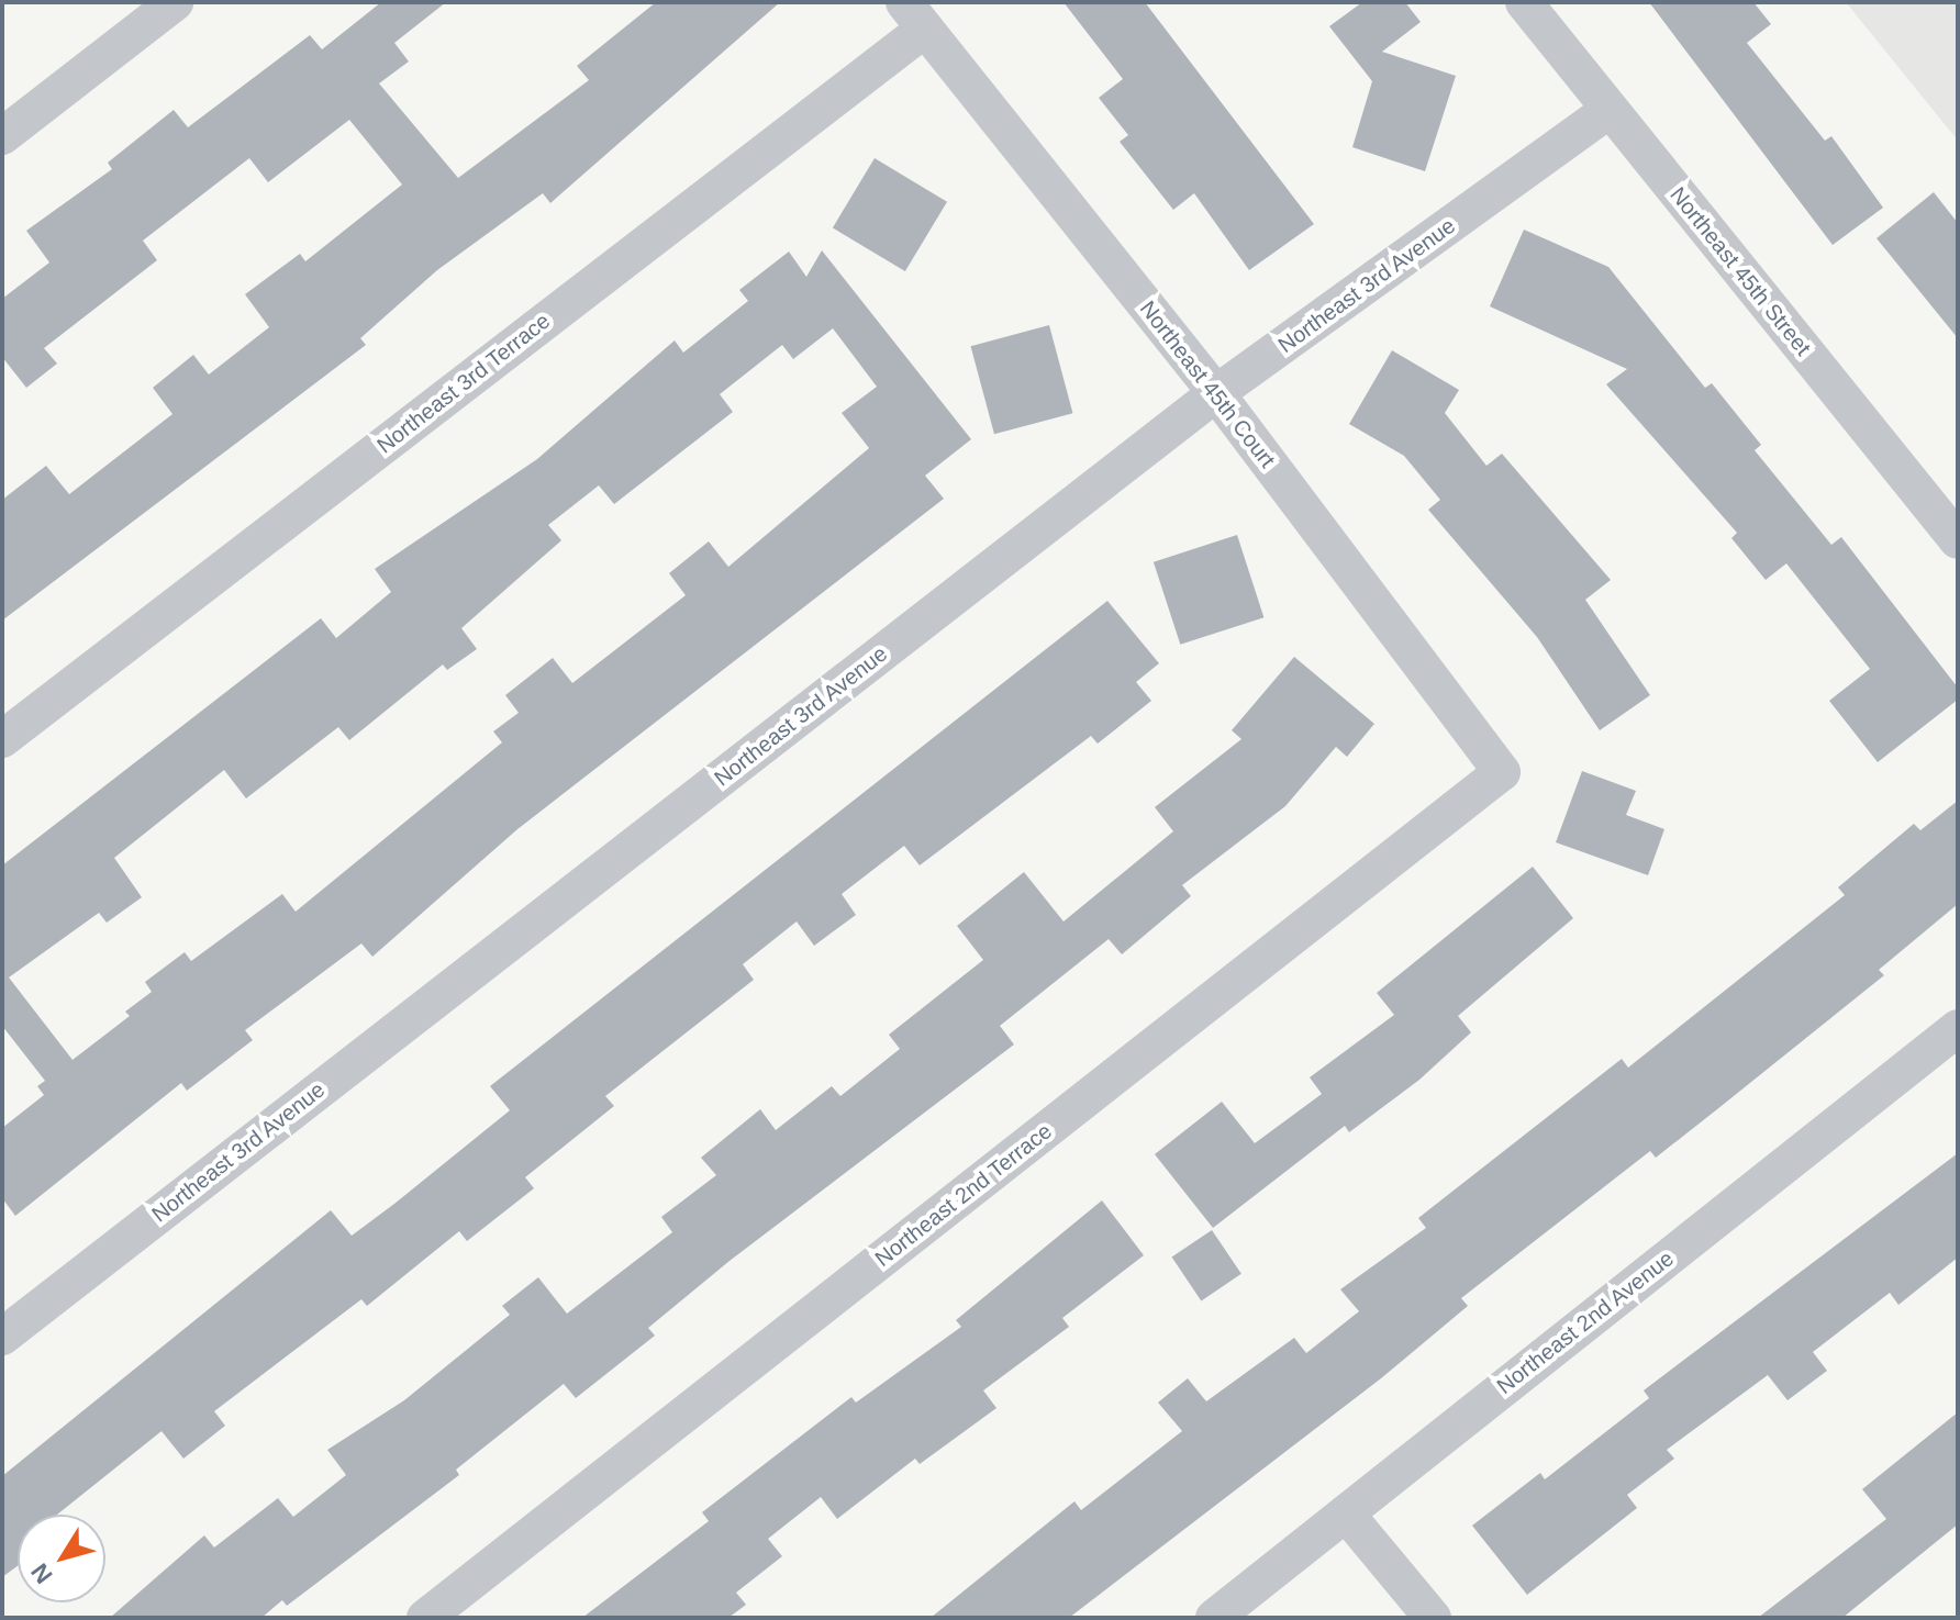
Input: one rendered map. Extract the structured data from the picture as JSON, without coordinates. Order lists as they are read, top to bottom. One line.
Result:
{"streets":{"street":["Northeast 45th Street","Northeast 3rd Avenue","Northeast 3rd Terrace","Northeast 45th Court","Northeast 2nd Terrace","Northeast 2nd Avenue"]},"crossings":[["Northeast 45th Street","Northeast 3rd Avenue"],["Northeast 3rd Avenue","Northeast 45th Court"],["Northeast 3rd Terrace","Northeast 45th Court"],["Northeast 45th Court","Northeast 2nd Terrace"]],"north":"bottom left"}
